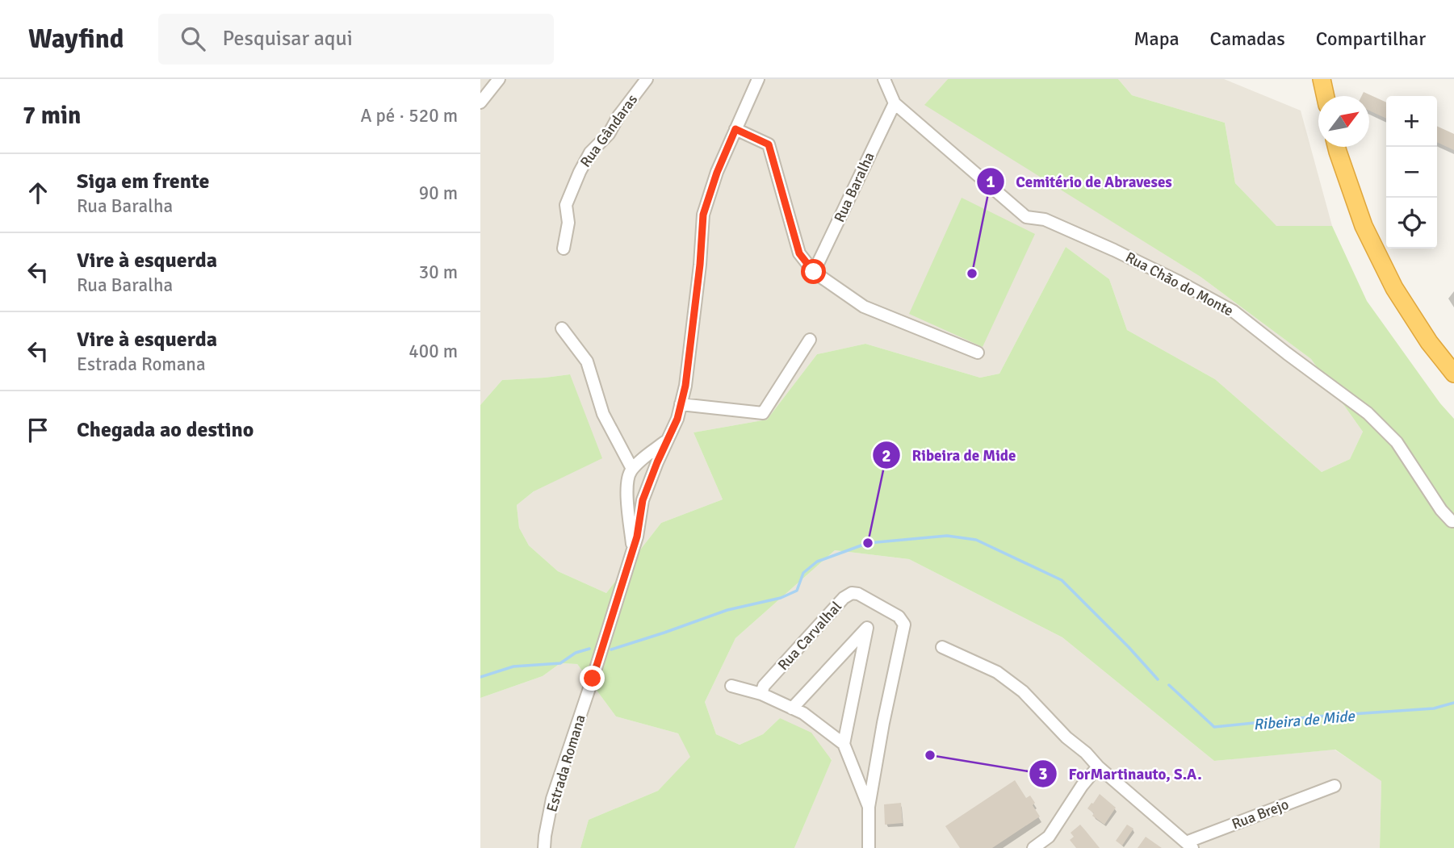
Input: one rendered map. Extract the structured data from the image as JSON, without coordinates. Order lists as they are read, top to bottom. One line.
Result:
{"streets":{"street":["Rua Gândaras","Rua Baralha","Rua Chão do Monte","Rua Carvalhal","Estrada Romana","Rua Brejo"]},"crossings":[["Rua Baralha","Rua Chão do Monte"]],"water":["Ribeira de Mide"],"places":["Cemitério de Abraveses","Ribeira de Mide","ForMartinauto, S.A."],"north":"top right","page":{"header":"Wayfind","search":"Pesquisar aqui","nav":["Mapa","Camadas","Compartilhar"],"heading":["7 min","A pé · 520 m"],"map_buttons":["+","−"],"list":[["Siga em frente","Rua Baralha","90 m"],["Vire à esquerda","Rua Baralha","30 m"],["Vire à esquerda","Estrada Romana","400 m"],"Chegada ao destino"]}}
